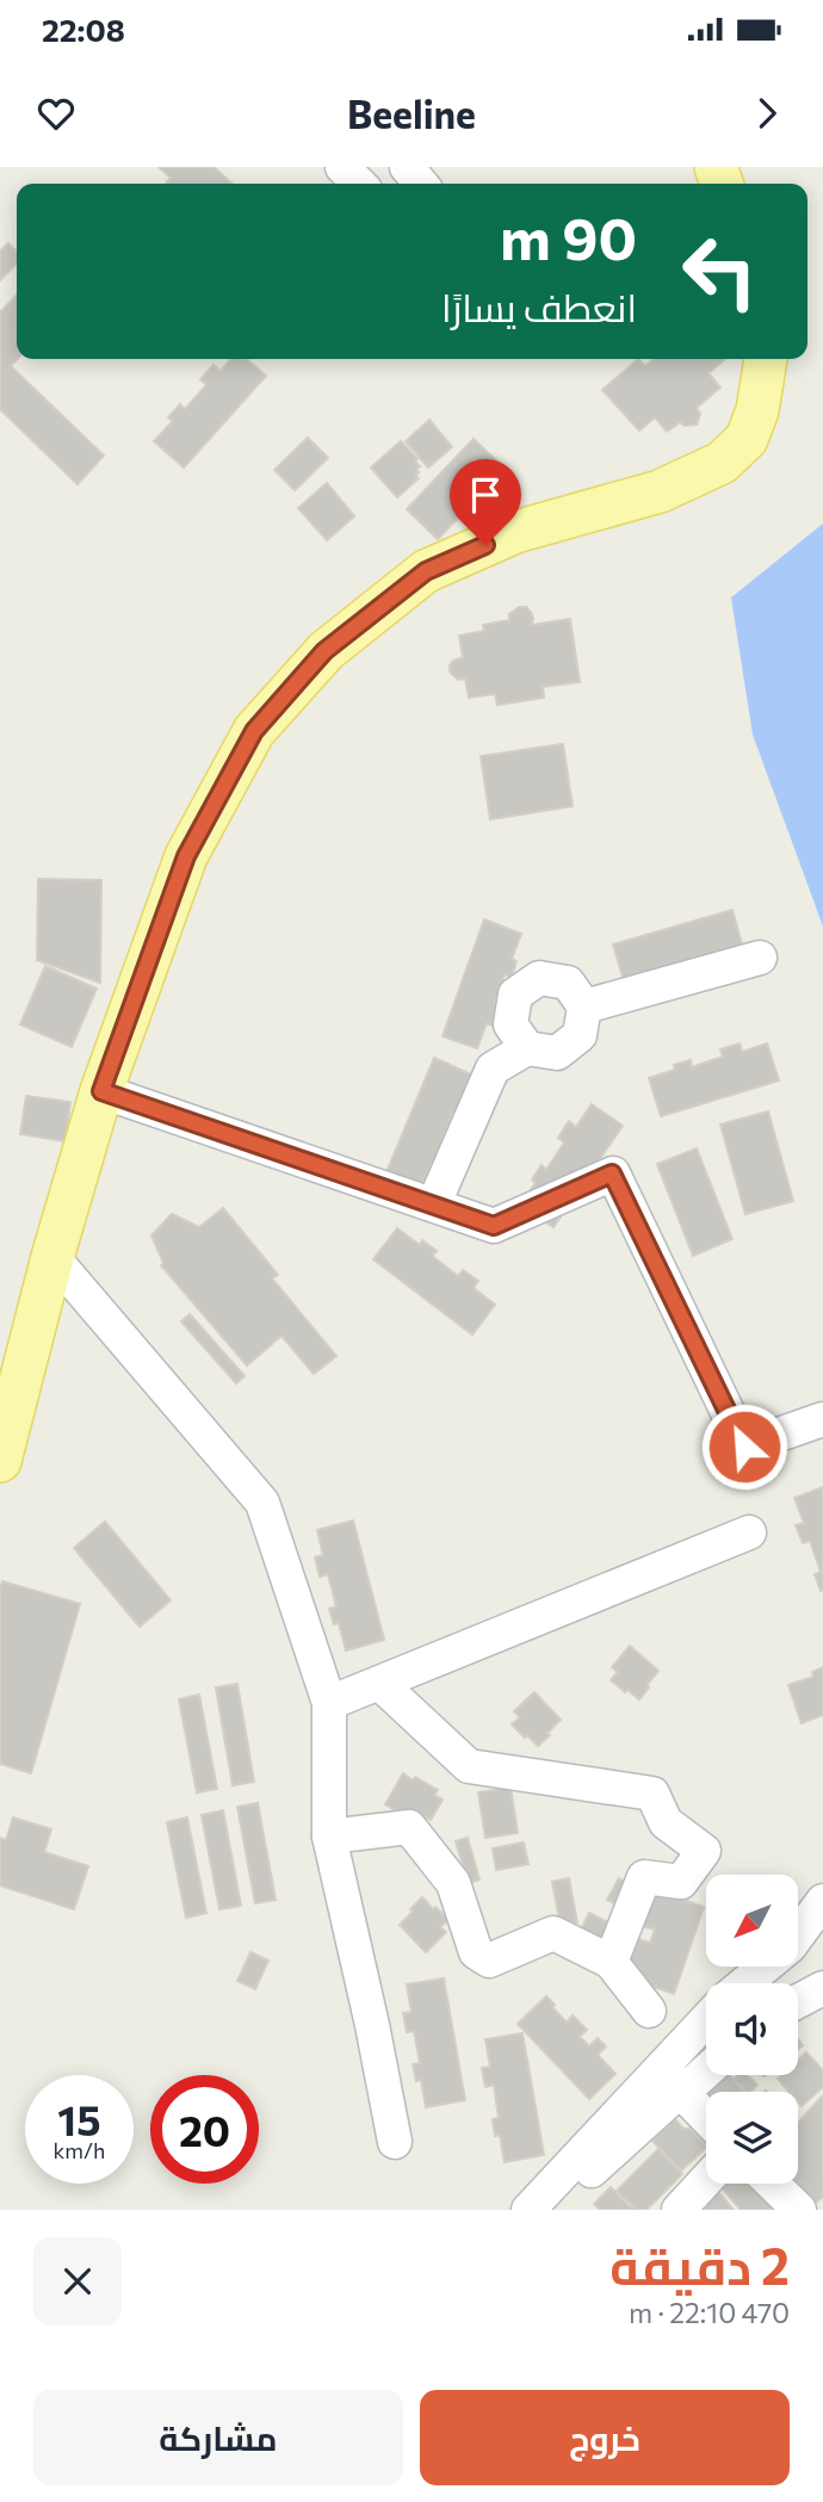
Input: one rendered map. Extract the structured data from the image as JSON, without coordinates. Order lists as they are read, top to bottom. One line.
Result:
{"north":"bottom left","page":{"status":"22:08","header":"Beeline","turn":["90 m","انعطف يسارًا"],"speed":"15 km/h","limit":"20","heading":["2 دقيقة","470 m · 22:10"],"buttons":["خروج","مشاركة"]}}
